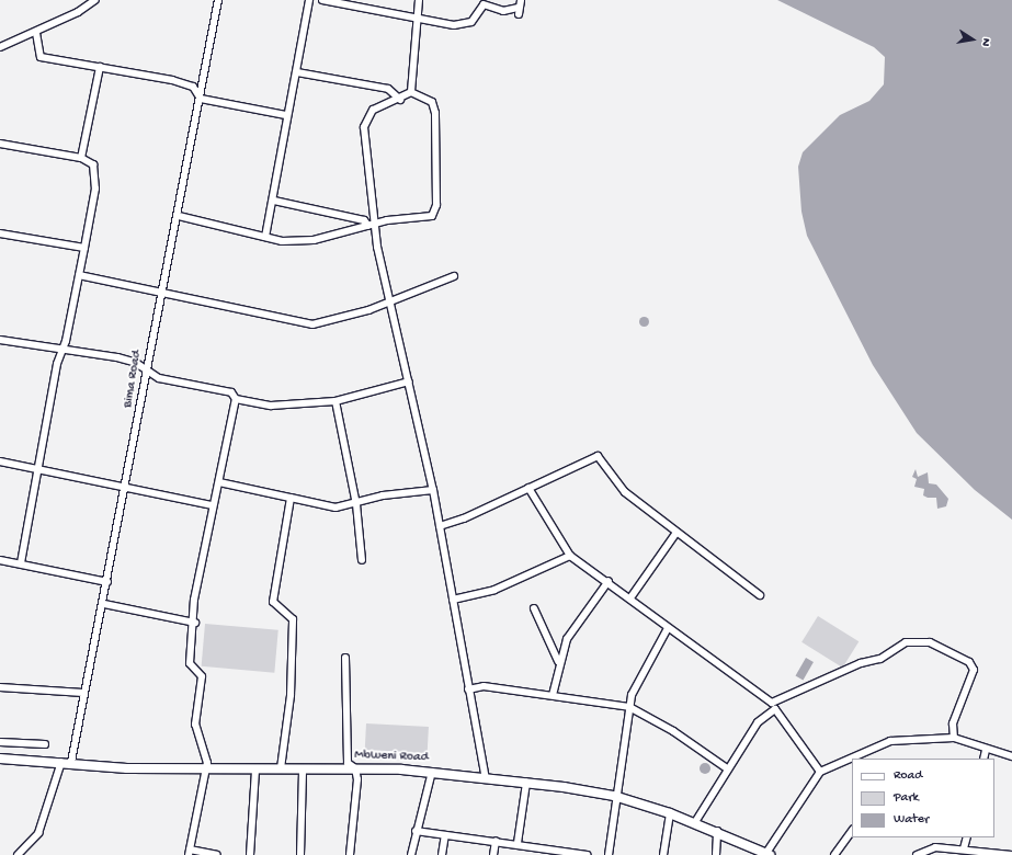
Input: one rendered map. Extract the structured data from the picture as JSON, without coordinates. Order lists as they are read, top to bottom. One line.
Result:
{"streets":{"street":["Bima Road","Mbweni Road"]},"crossings":[["Bima Road","Mbweni Road"]],"legend":["Road","Park","Water"],"north":"right"}
